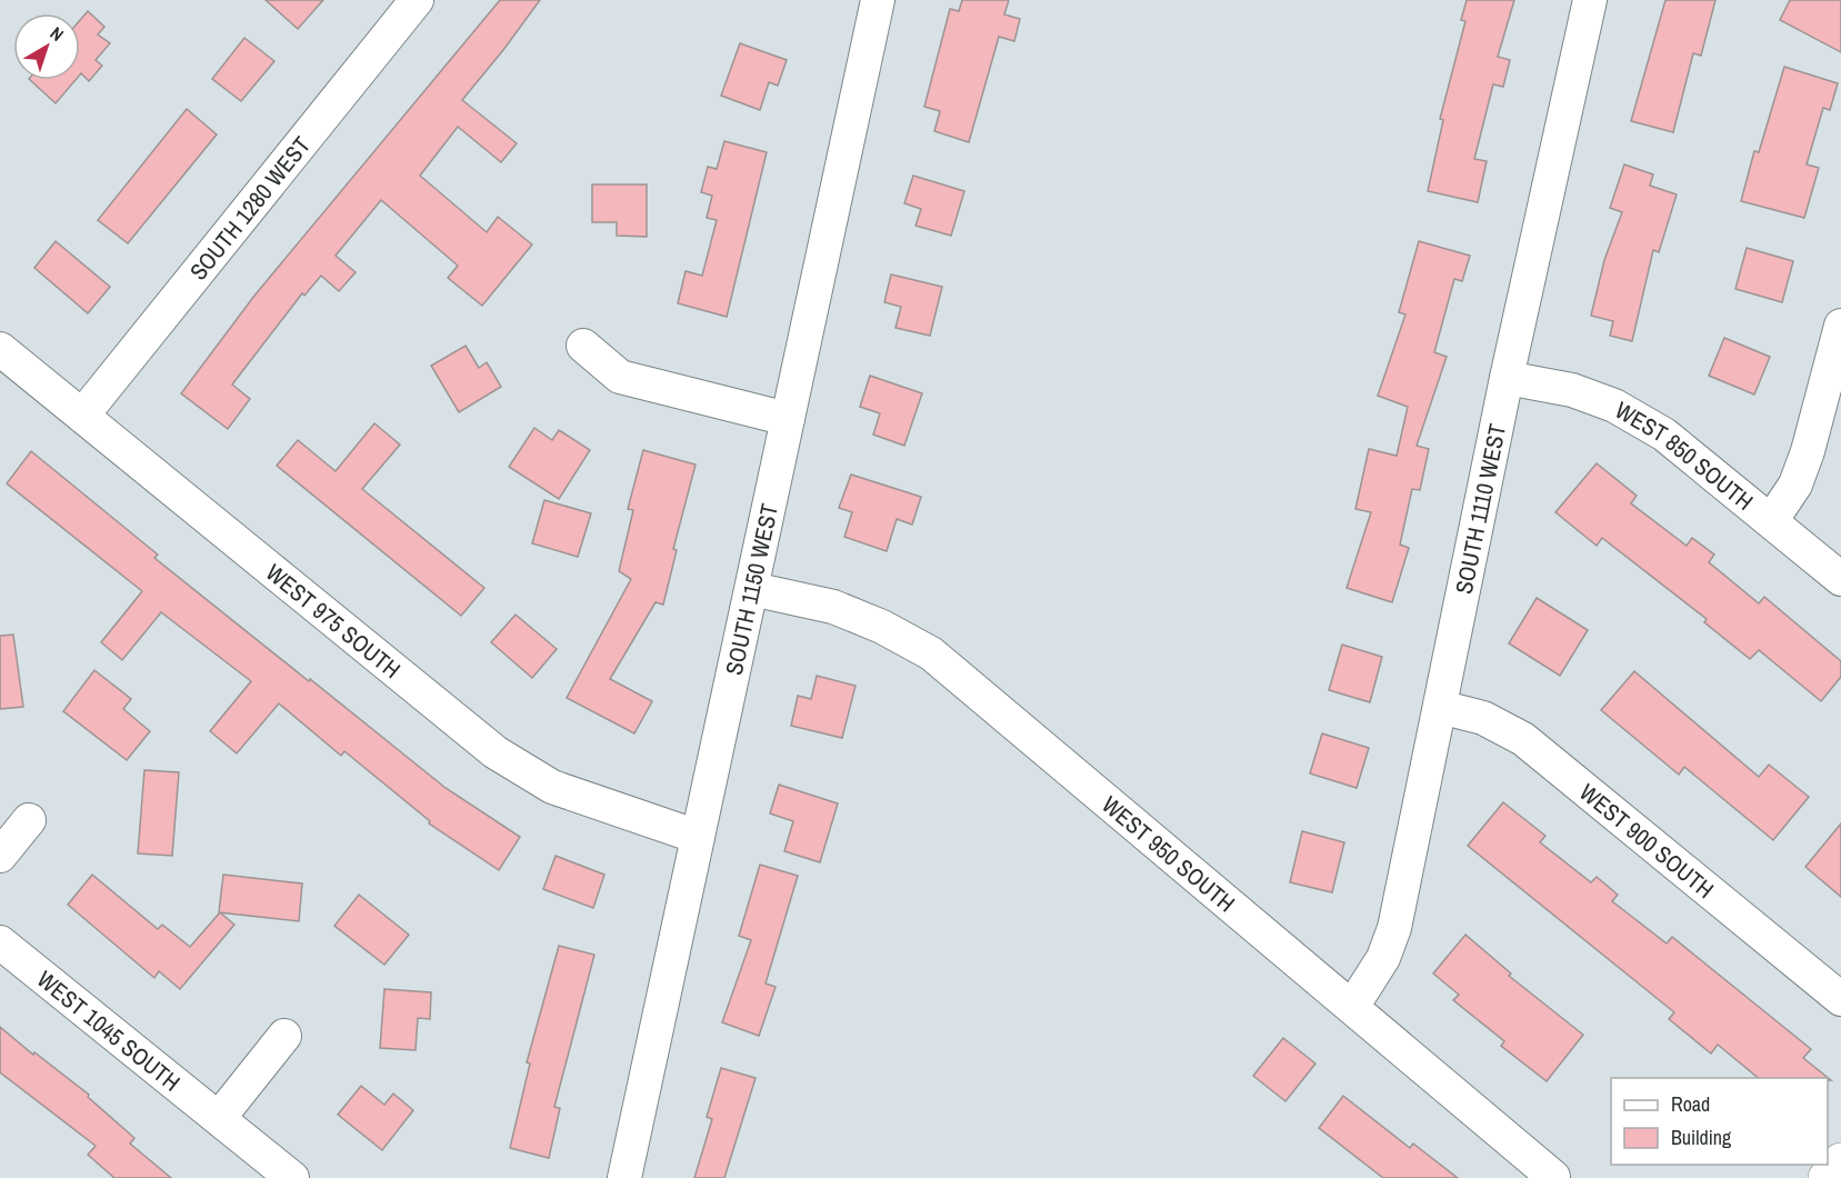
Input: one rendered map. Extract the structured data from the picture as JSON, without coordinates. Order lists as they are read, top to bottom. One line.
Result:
{"streets":{"street":["SOUTH 1280 WEST","WEST 850 SOUTH","SOUTH 1110 WEST","SOUTH 1150 WEST","WEST 975 SOUTH","WEST 900 SOUTH","WEST 950 SOUTH","WEST 1045 SOUTH"]},"crossings":[["SOUTH 1280 WEST","WEST 975 SOUTH"],["WEST 850 SOUTH","SOUTH 1110 WEST"],["SOUTH 1110 WEST","WEST 900 SOUTH"],["SOUTH 1110 WEST","WEST 950 SOUTH"],["SOUTH 1150 WEST","WEST 975 SOUTH"],["SOUTH 1150 WEST","WEST 950 SOUTH"]],"legend":["Road","Building"],"north":"top right"}
